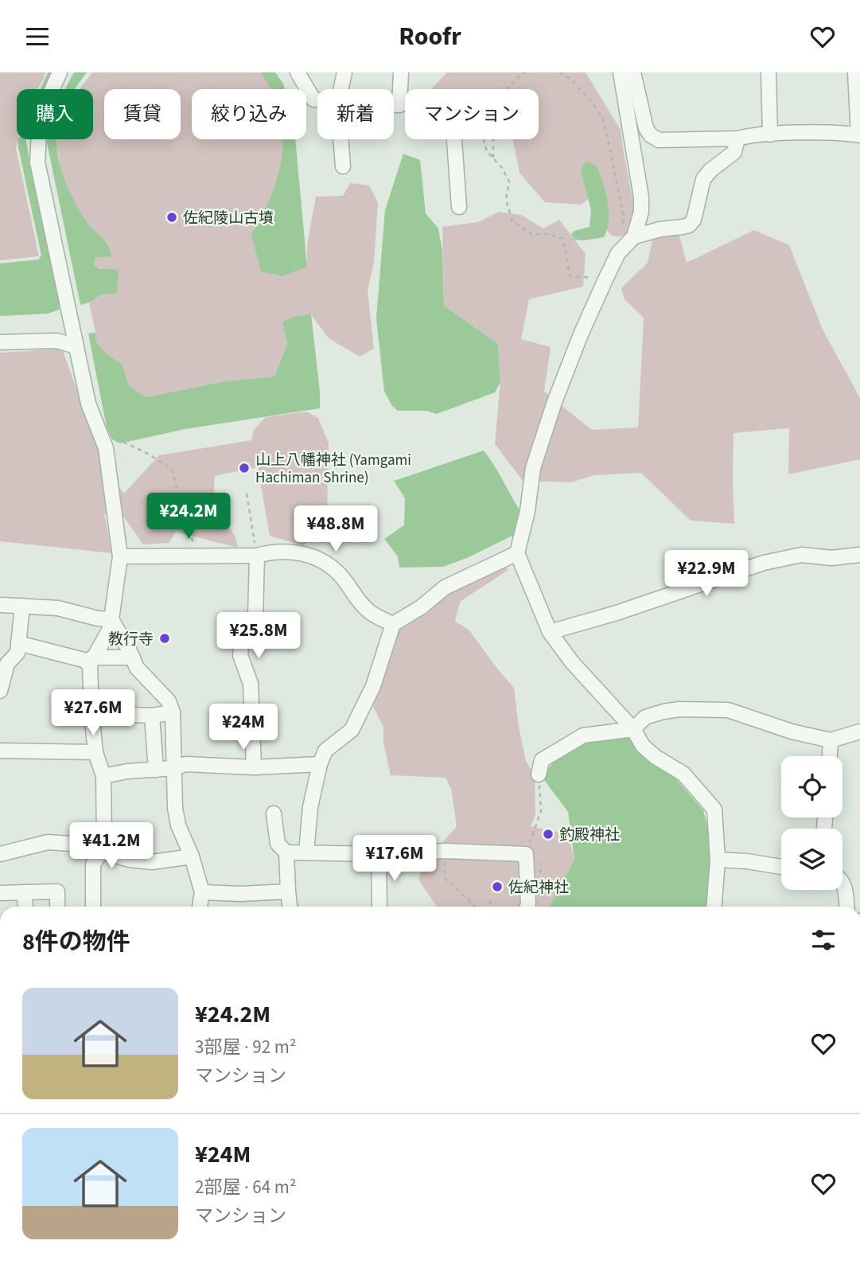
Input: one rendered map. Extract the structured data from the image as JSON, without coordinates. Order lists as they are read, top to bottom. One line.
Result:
{"places":["佐紀陵山古墳","山上八幡神社 (Yamgami Hachiman Shrine)","教行寺","釣殿神社","佐紀神社"],"page":{"header":"Roofr","chip":["購入","賃貸","絞り込み","新着","マンション"],"price":["¥24.2M","¥48.8M","¥22.9M","¥25.8M","¥27.6M","¥24M","¥41.2M","¥17.6M"],"heading":"8件の物件","list":[{"name":"¥24.2M","note":"3部屋 · 92 m² · マンション"},{"name":"¥24M","note":"2部屋 · 64 m² · マンション"}]}}
